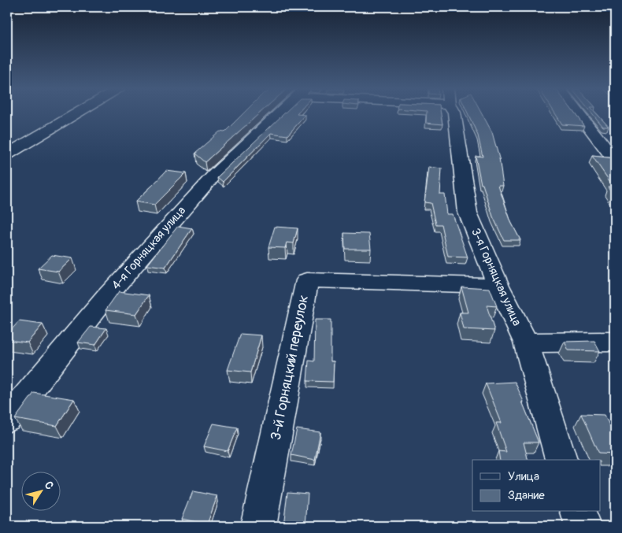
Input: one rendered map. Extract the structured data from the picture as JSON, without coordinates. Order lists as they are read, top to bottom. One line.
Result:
{"streets":{"street":["4-я Горняцкая улица","3-я Горняцкая улица","3-й Горняцкий переулок"]},"crossings":[["3-я Горняцкая улица","3-й Горняцкий переулок"]],"legend":["Улица","Здание"],"north":"top right"}
